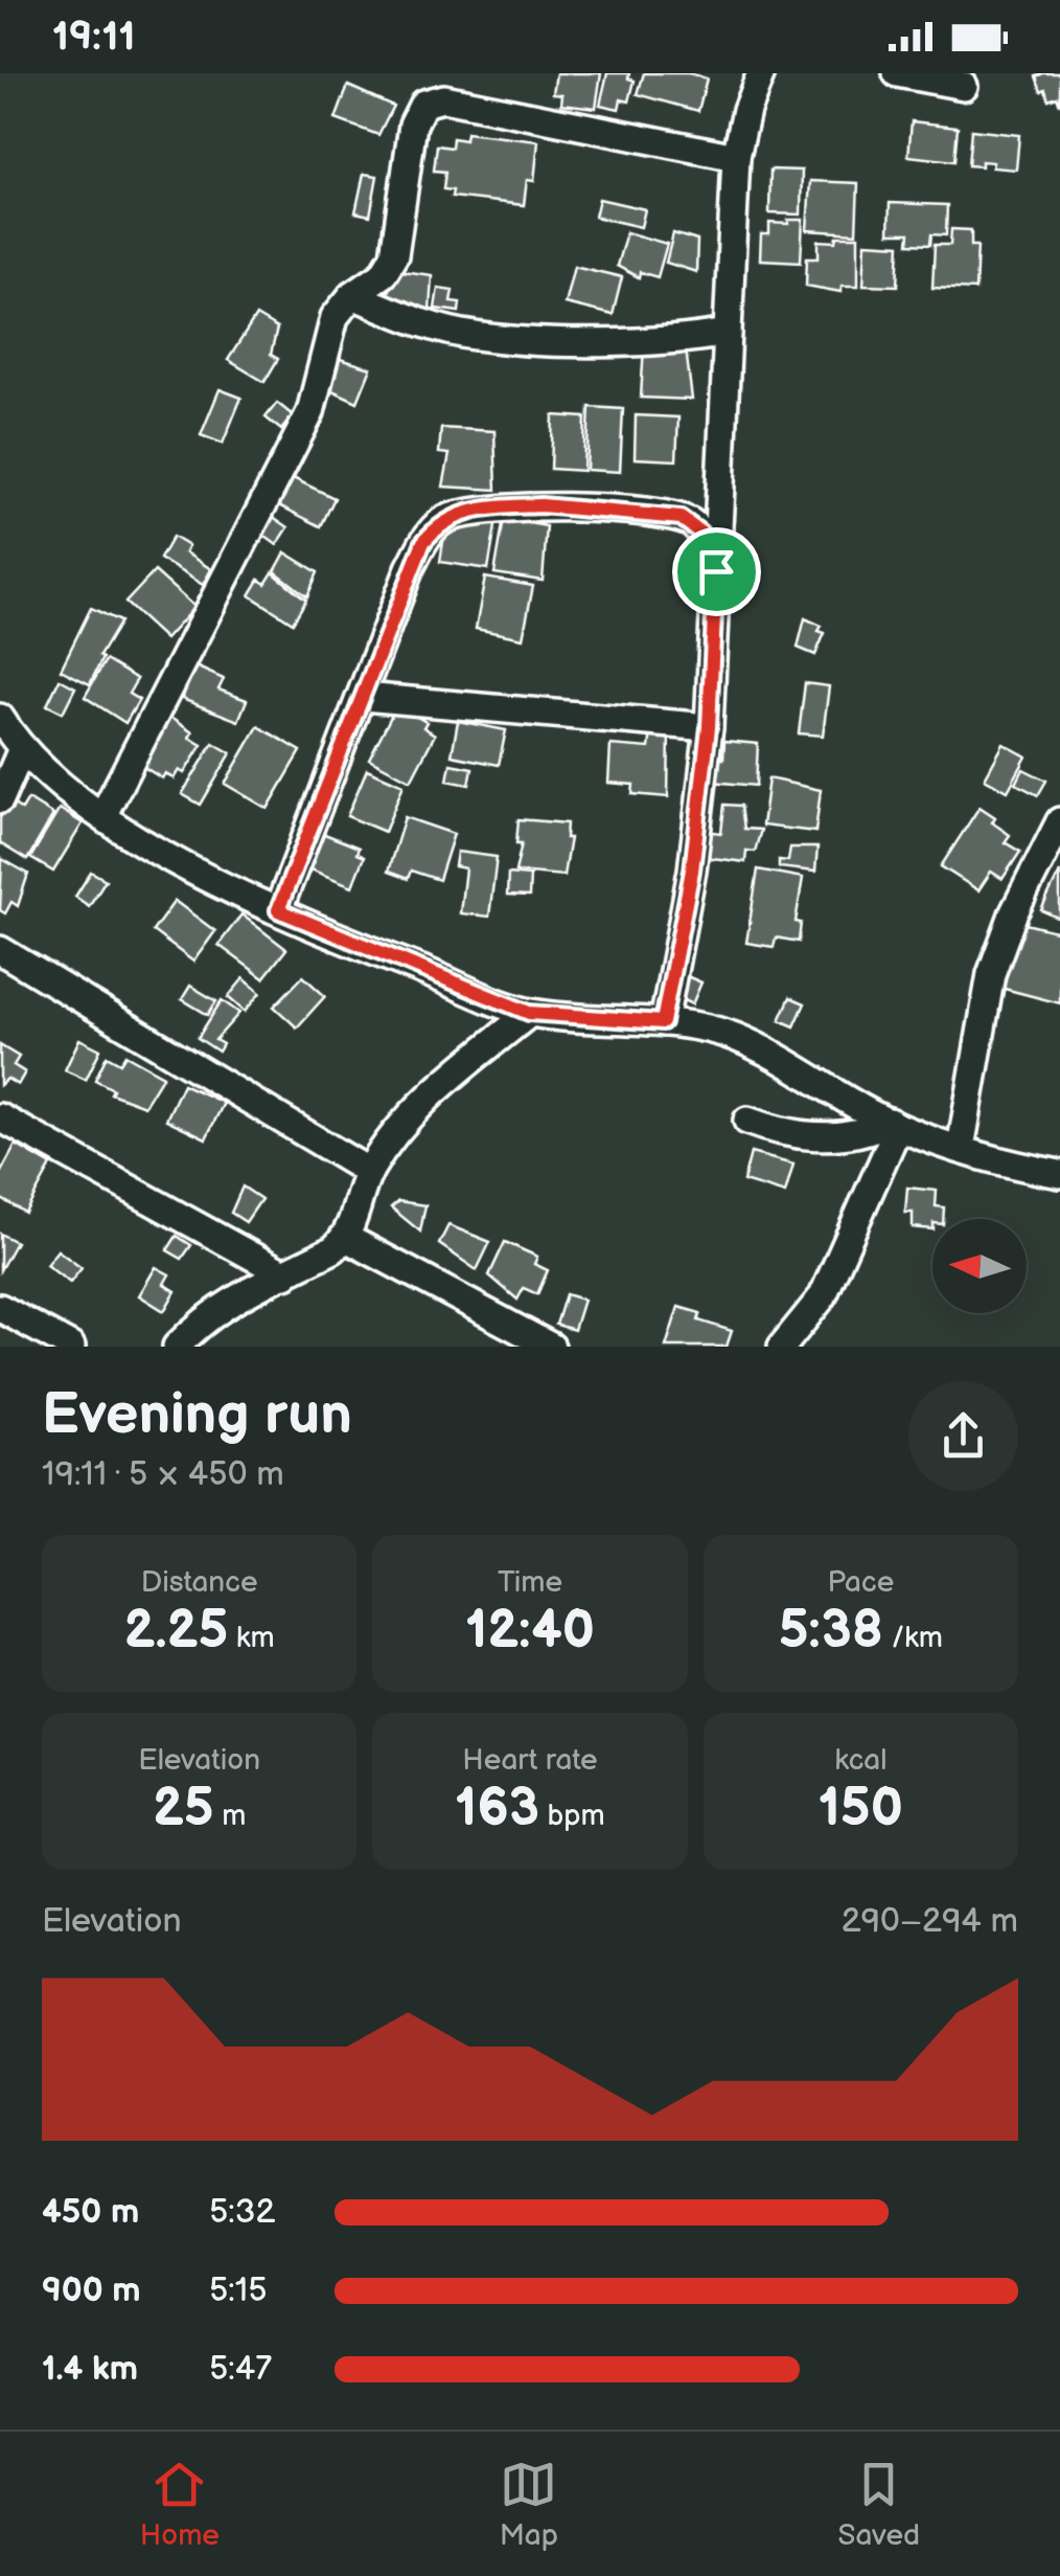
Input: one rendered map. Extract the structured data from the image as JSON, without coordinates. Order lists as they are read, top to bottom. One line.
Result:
{"north":"left","page":{"status":"19:11","heading":["Evening run","19:11 · 5 × 450 m"],"stats":[["Distance","2.25 km"],["Time","12:40"],["Pace","5:38 /km"],["Elevation","25 m"],["Heart rate","163 bpm"],["kcal","150"]],"chart":["Elevation","290–294 m"],"list":[{"name":"450 m","note":"5:32"},{"name":"900 m","note":"5:15"},{"name":"1.4 km","note":"5:47"}],"tabs":["Home","Map","Saved"]}}
